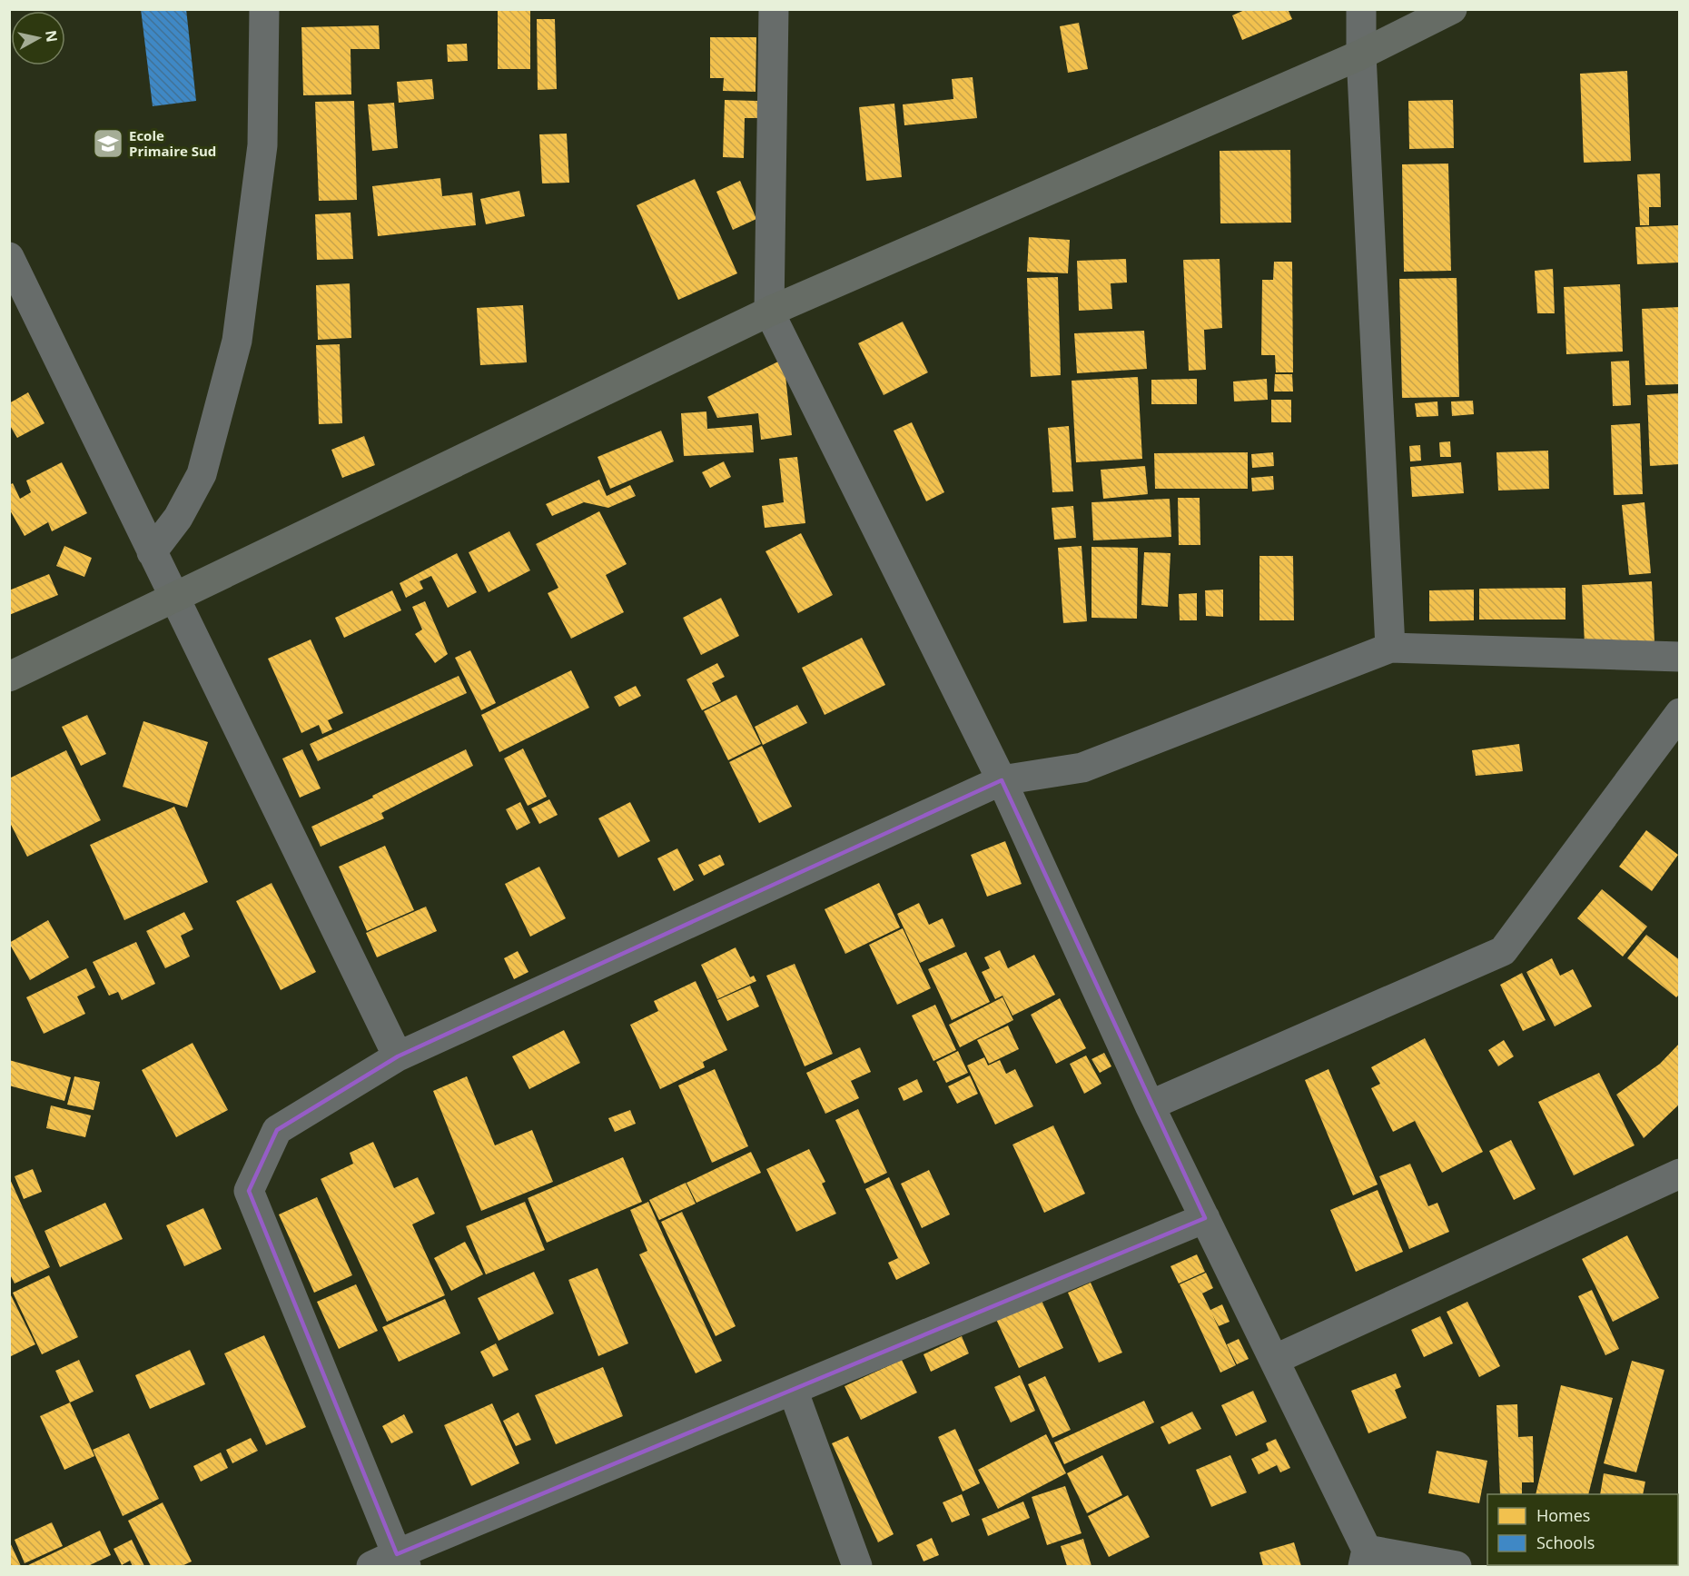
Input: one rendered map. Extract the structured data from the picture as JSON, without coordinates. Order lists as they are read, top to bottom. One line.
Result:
{"places":{"school or university":["Ecole Primaire Sud"]},"legend":["Homes","Schools"],"north":"right"}
